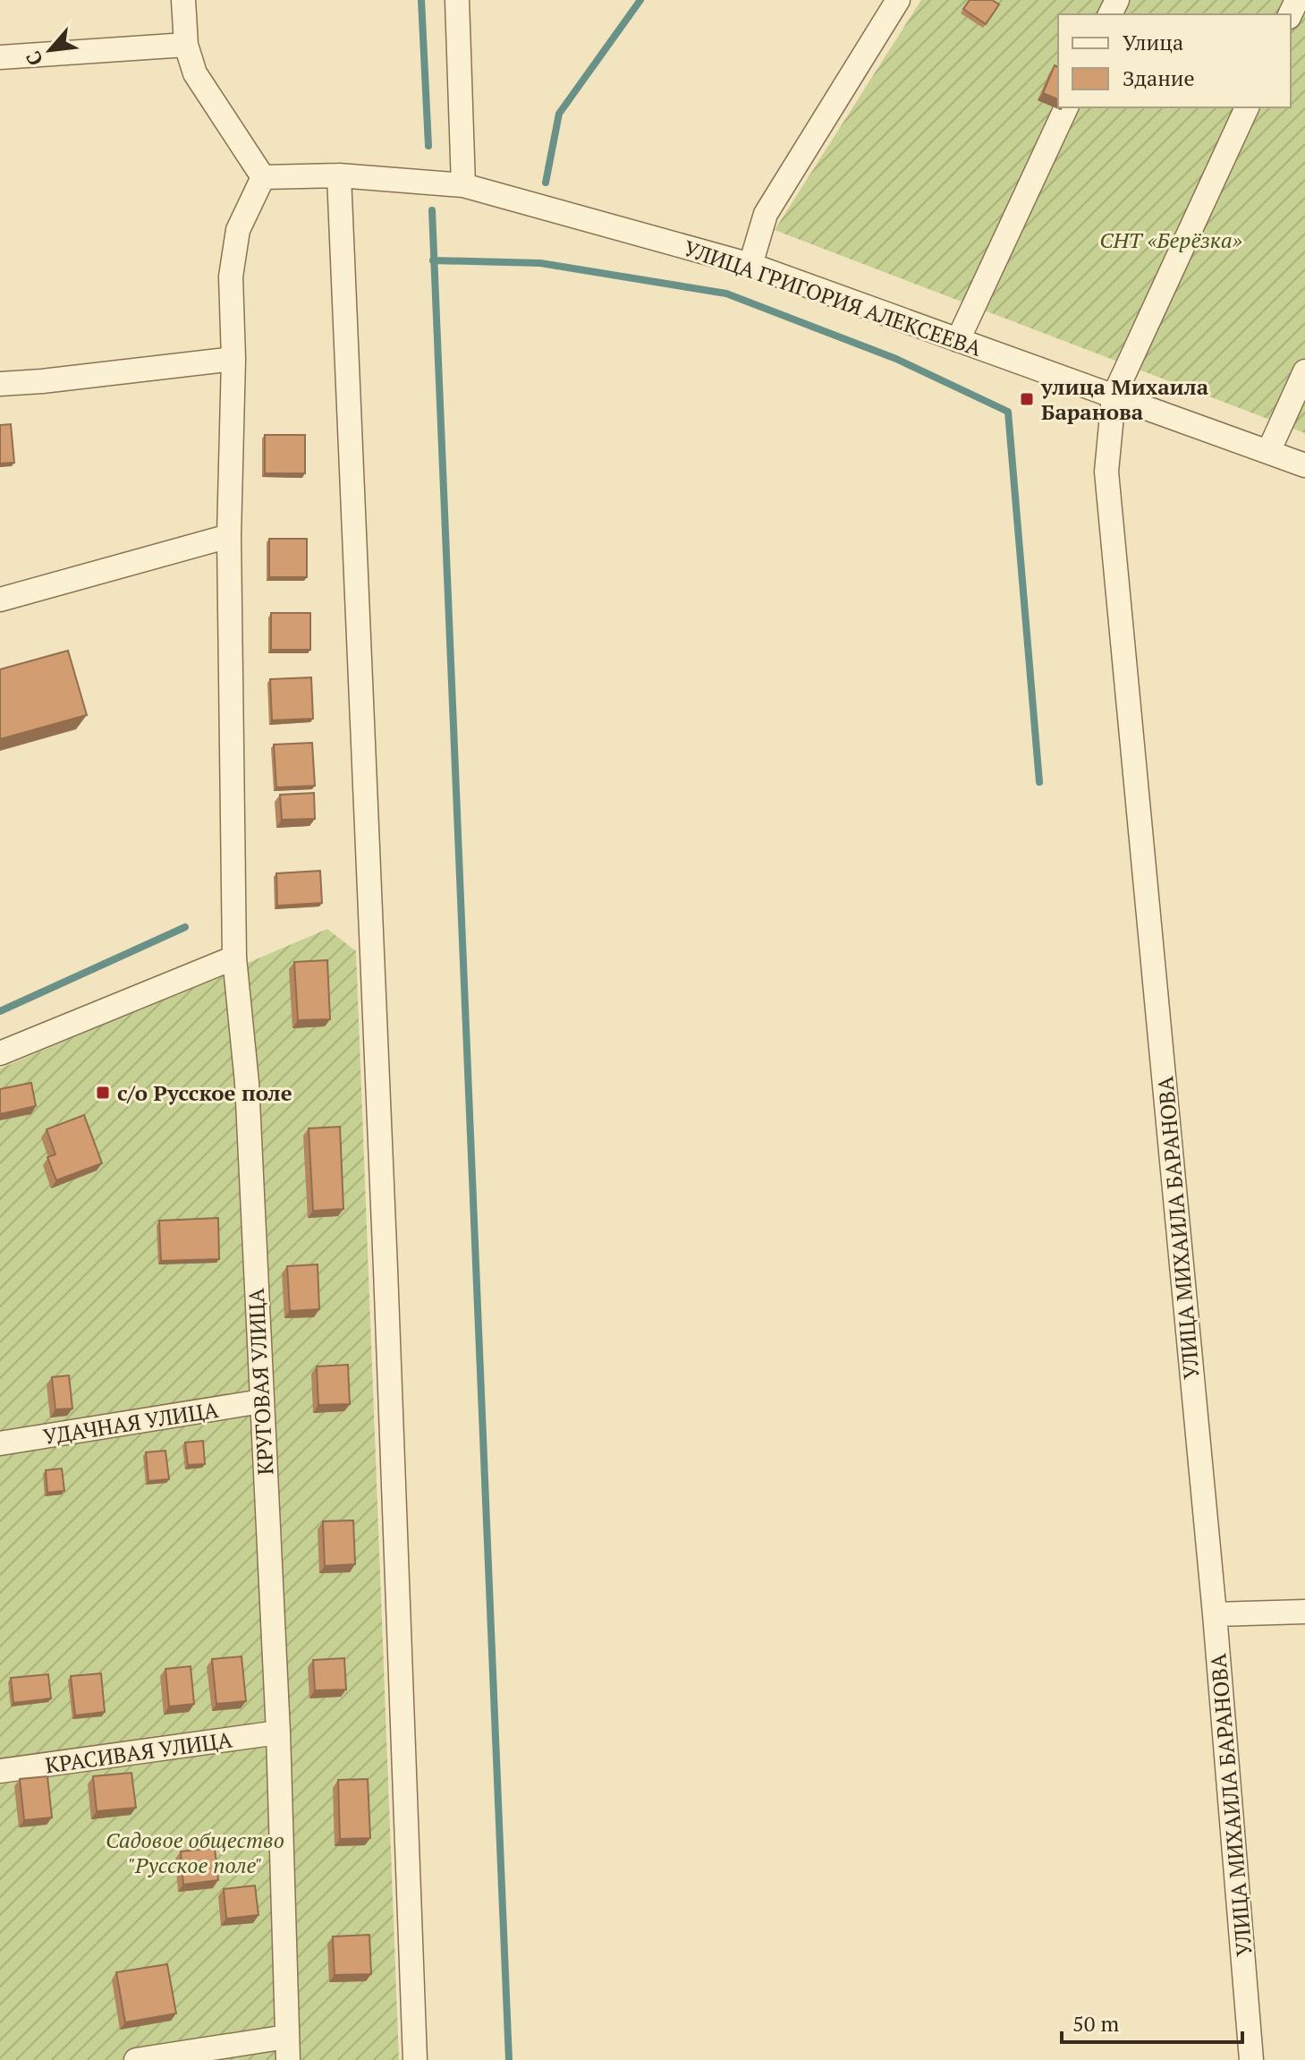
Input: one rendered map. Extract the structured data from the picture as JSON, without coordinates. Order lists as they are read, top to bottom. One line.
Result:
{"streets":{"street":["УЛИЦА ГРИГОРИЯ АЛЕКСЕЕВА","УЛИЦА МИХАИЛА БАРАНОВА","КРУГОВАЯ УЛИЦА","УДАЧНАЯ УЛИЦА","КРАСИВАЯ УЛИЦА"]},"crossings":[["УЛИЦА ГРИГОРИЯ АЛЕКСЕЕВА","УЛИЦА МИХАИЛА БАРАНОВА"],["УЛИЦА ГРИГОРИЯ АЛЕКСЕЕВА","КРУГОВАЯ УЛИЦА"],["КРУГОВАЯ УЛИЦА","УДАЧНАЯ УЛИЦА"],["КРУГОВАЯ УЛИЦА","КРАСИВАЯ УЛИЦА"]],"parks":["СНТ «Берёзка»","Садовое общество \"Русское поле\""],"places":{"transit":["улица Михаила Баранова","с/о Русское поле"]},"legend":["Улица","Здание"],"scale_bar":"50 m","north":"bottom left"}
